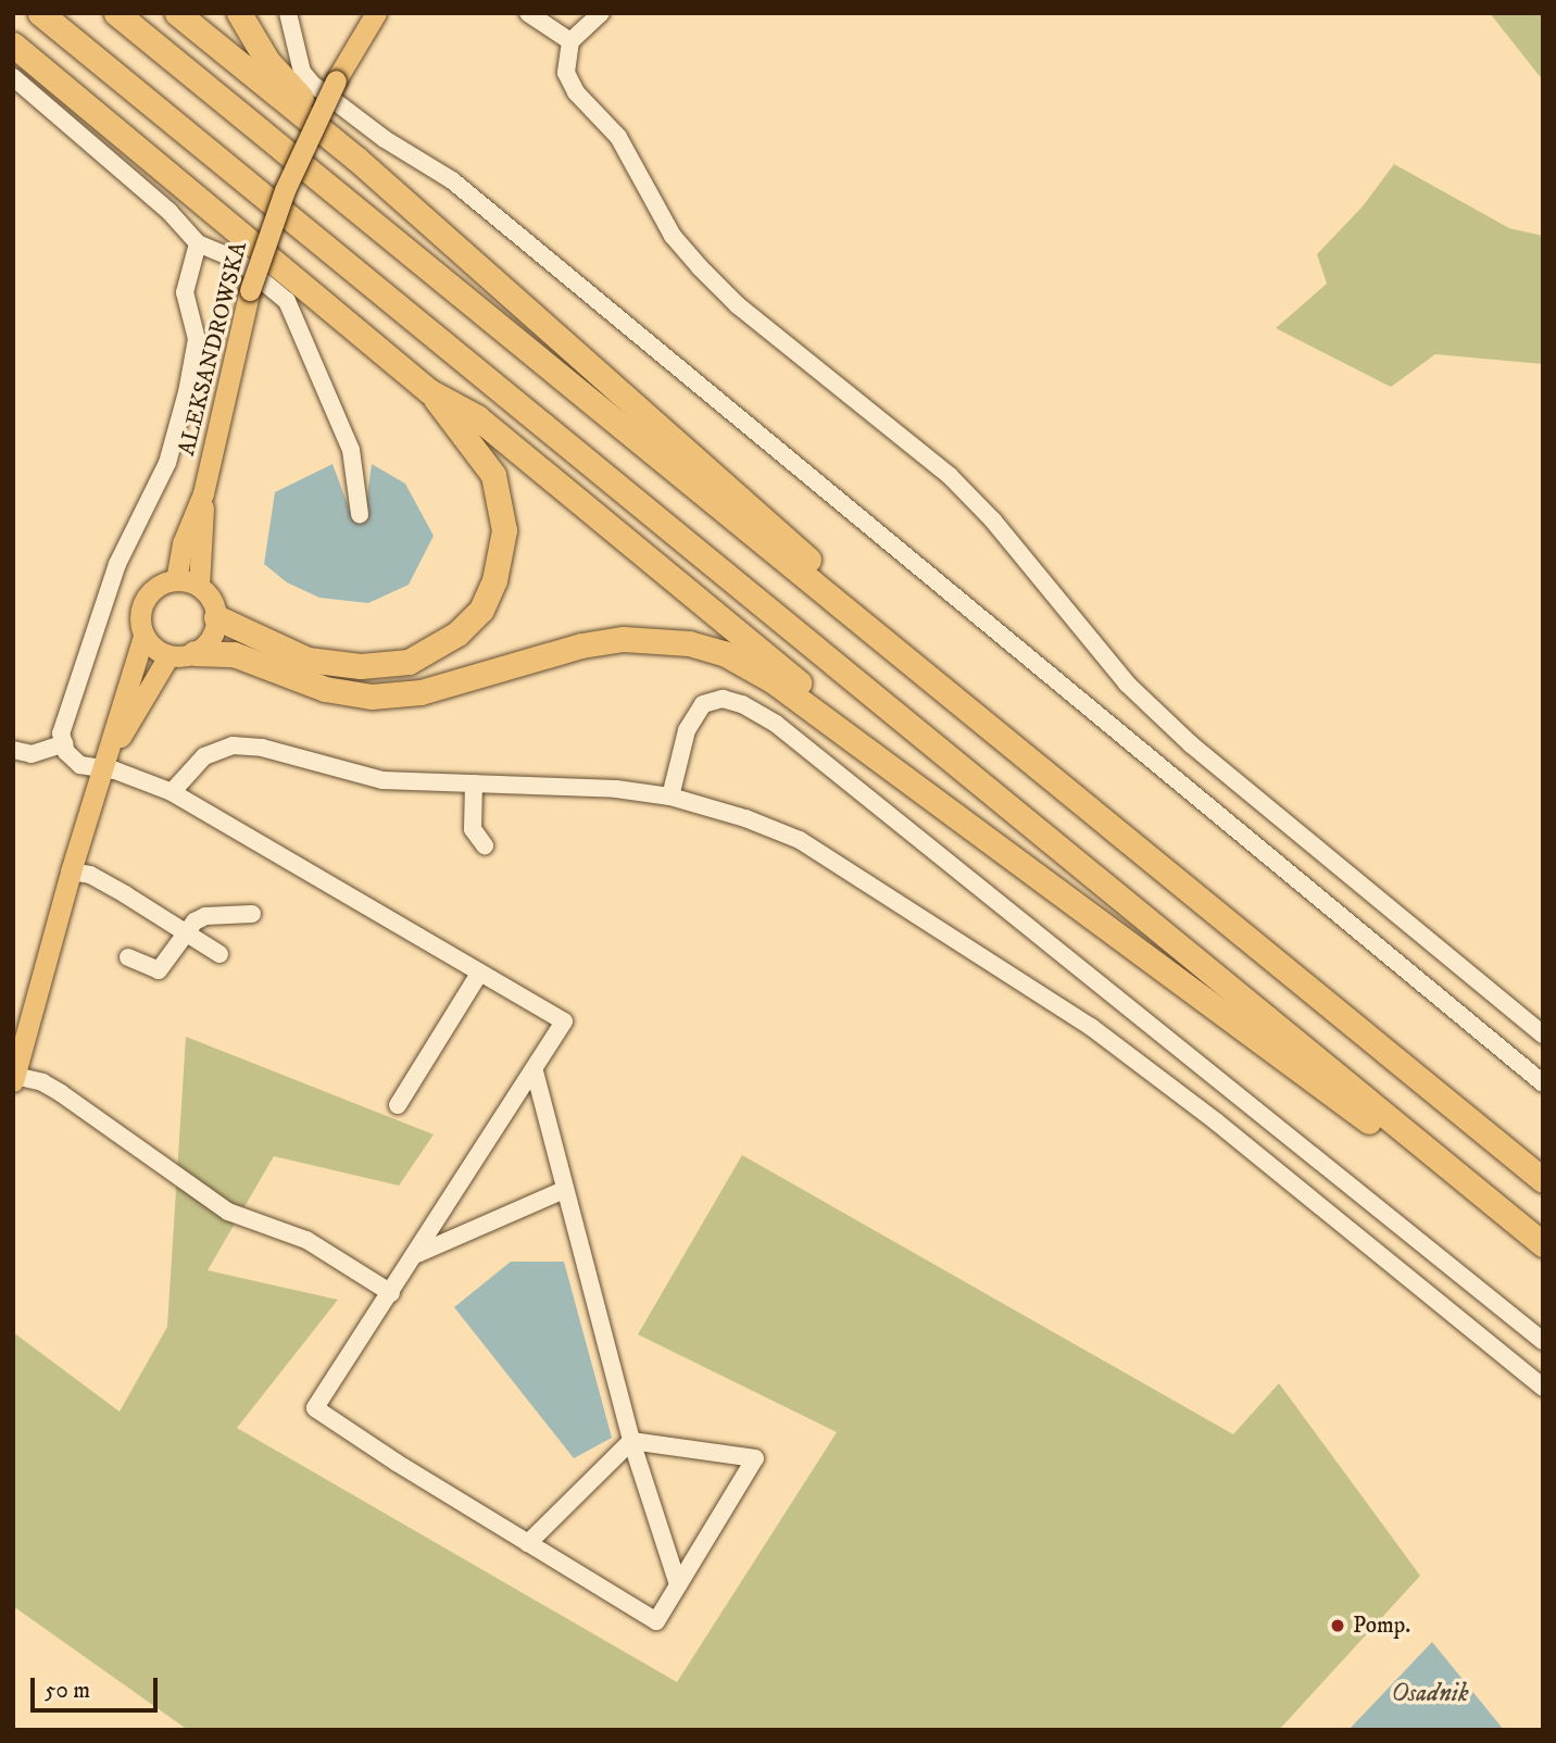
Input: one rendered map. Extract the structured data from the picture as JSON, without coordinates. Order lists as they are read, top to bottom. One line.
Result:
{"streets":{"main road":["ALEKSANDROWSKA"]},"water":["Osadnik"],"places":["Pomp."],"scale_bar":"50 m"}
